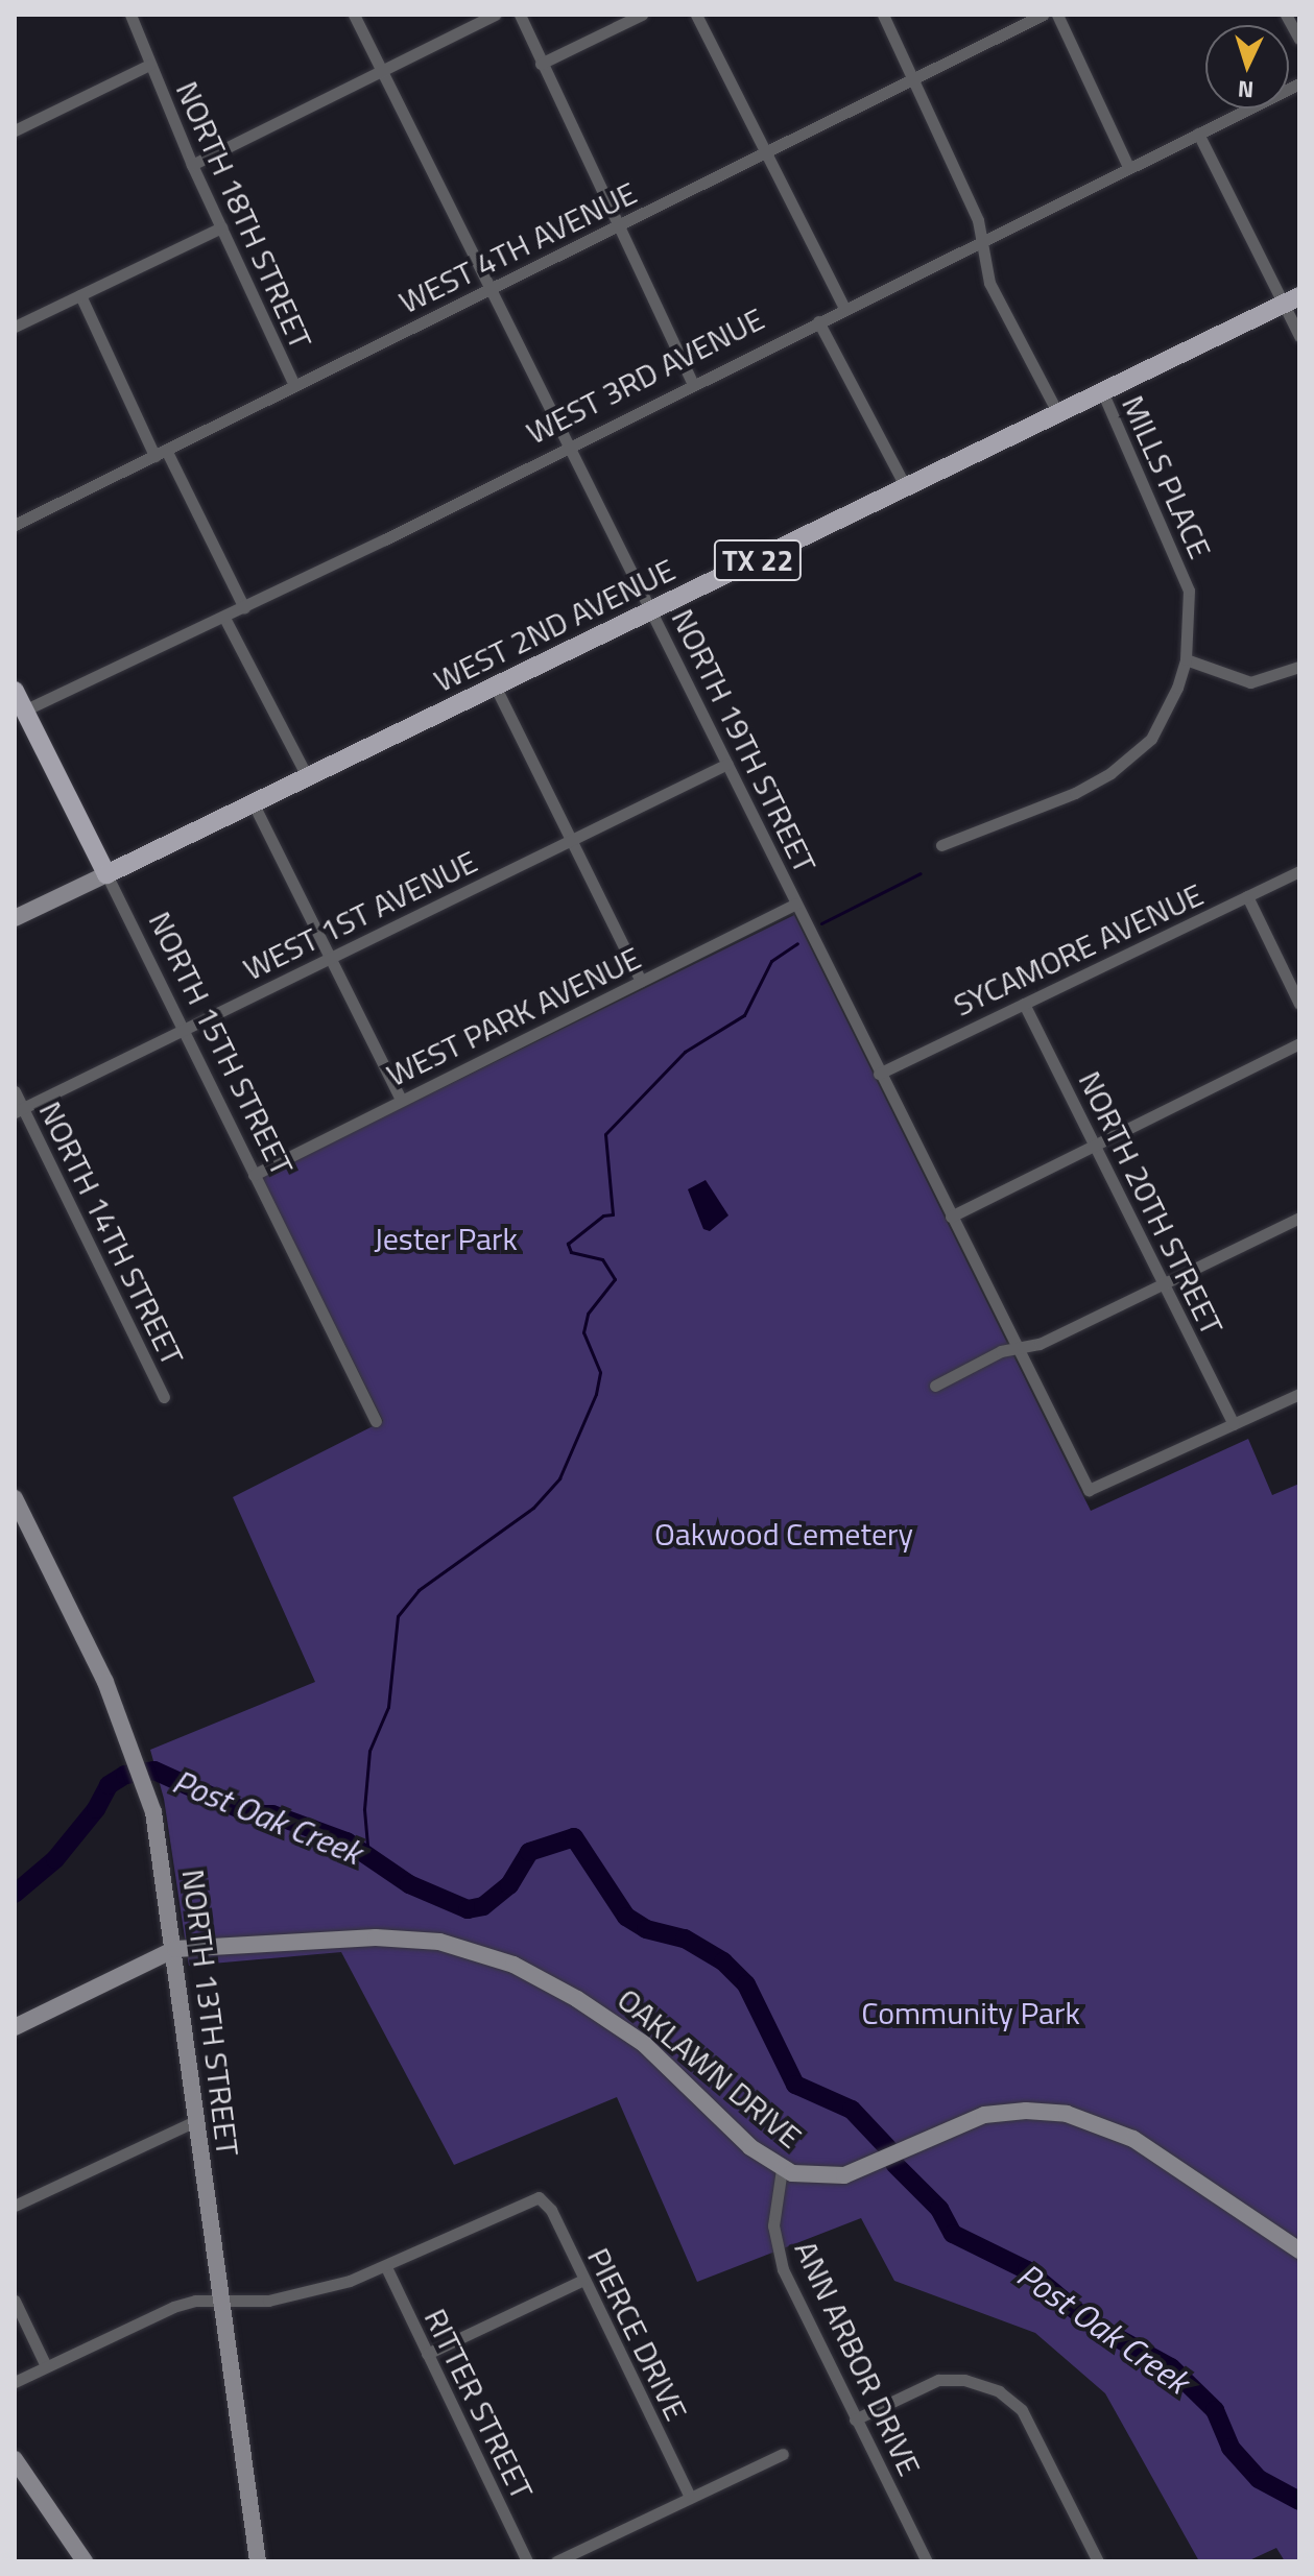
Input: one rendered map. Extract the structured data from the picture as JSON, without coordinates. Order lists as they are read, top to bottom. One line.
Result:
{"streets":{"main road":["TX 22","WEST 2ND AVENUE","NORTH 15TH STREET"],"street":["NORTH 18TH STREET","WEST 4TH AVENUE","WEST 3RD AVENUE","MILLS PLACE","NORTH 19TH STREET","WEST 1ST AVENUE","SYCAMORE AVENUE","WEST PARK AVENUE","NORTH 20TH STREET","NORTH 14TH STREET","NORTH 13TH STREET","OAKLAWN DRIVE","PIERCE DRIVE","ANN ARBOR DRIVE","RITTER STREET"]},"crossings":[["NORTH 18TH STREET","WEST 4TH AVENUE"],["WEST 4TH AVENUE","NORTH 19TH STREET"],["WEST 3RD AVENUE","NORTH 19TH STREET"],["WEST 3RD AVENUE","NORTH 15TH STREET"],["MILLS PLACE","WEST 2ND AVENUE"],["WEST 2ND AVENUE","NORTH 19TH STREET"],["WEST 2ND AVENUE","NORTH 15TH STREET"],["NORTH 19TH STREET","WEST 1ST AVENUE"],["NORTH 19TH STREET","SYCAMORE AVENUE"],["NORTH 19TH STREET","WEST PARK AVENUE"],["NORTH 19TH STREET","NORTH 20TH STREET"],["WEST 1ST AVENUE","NORTH 15TH STREET"],["WEST 1ST AVENUE","NORTH 14TH STREET"],["SYCAMORE AVENUE","NORTH 20TH STREET"],["WEST PARK AVENUE","NORTH 15TH STREET"],["NORTH 13TH STREET","OAKLAWN DRIVE"],["OAKLAWN DRIVE","ANN ARBOR DRIVE"],["PIERCE DRIVE","RITTER STREET"]],"water":["Post Oak Creek"],"parks":["Jester Park","Oakwood Cemetery","Community Park"],"north":"bottom"}
